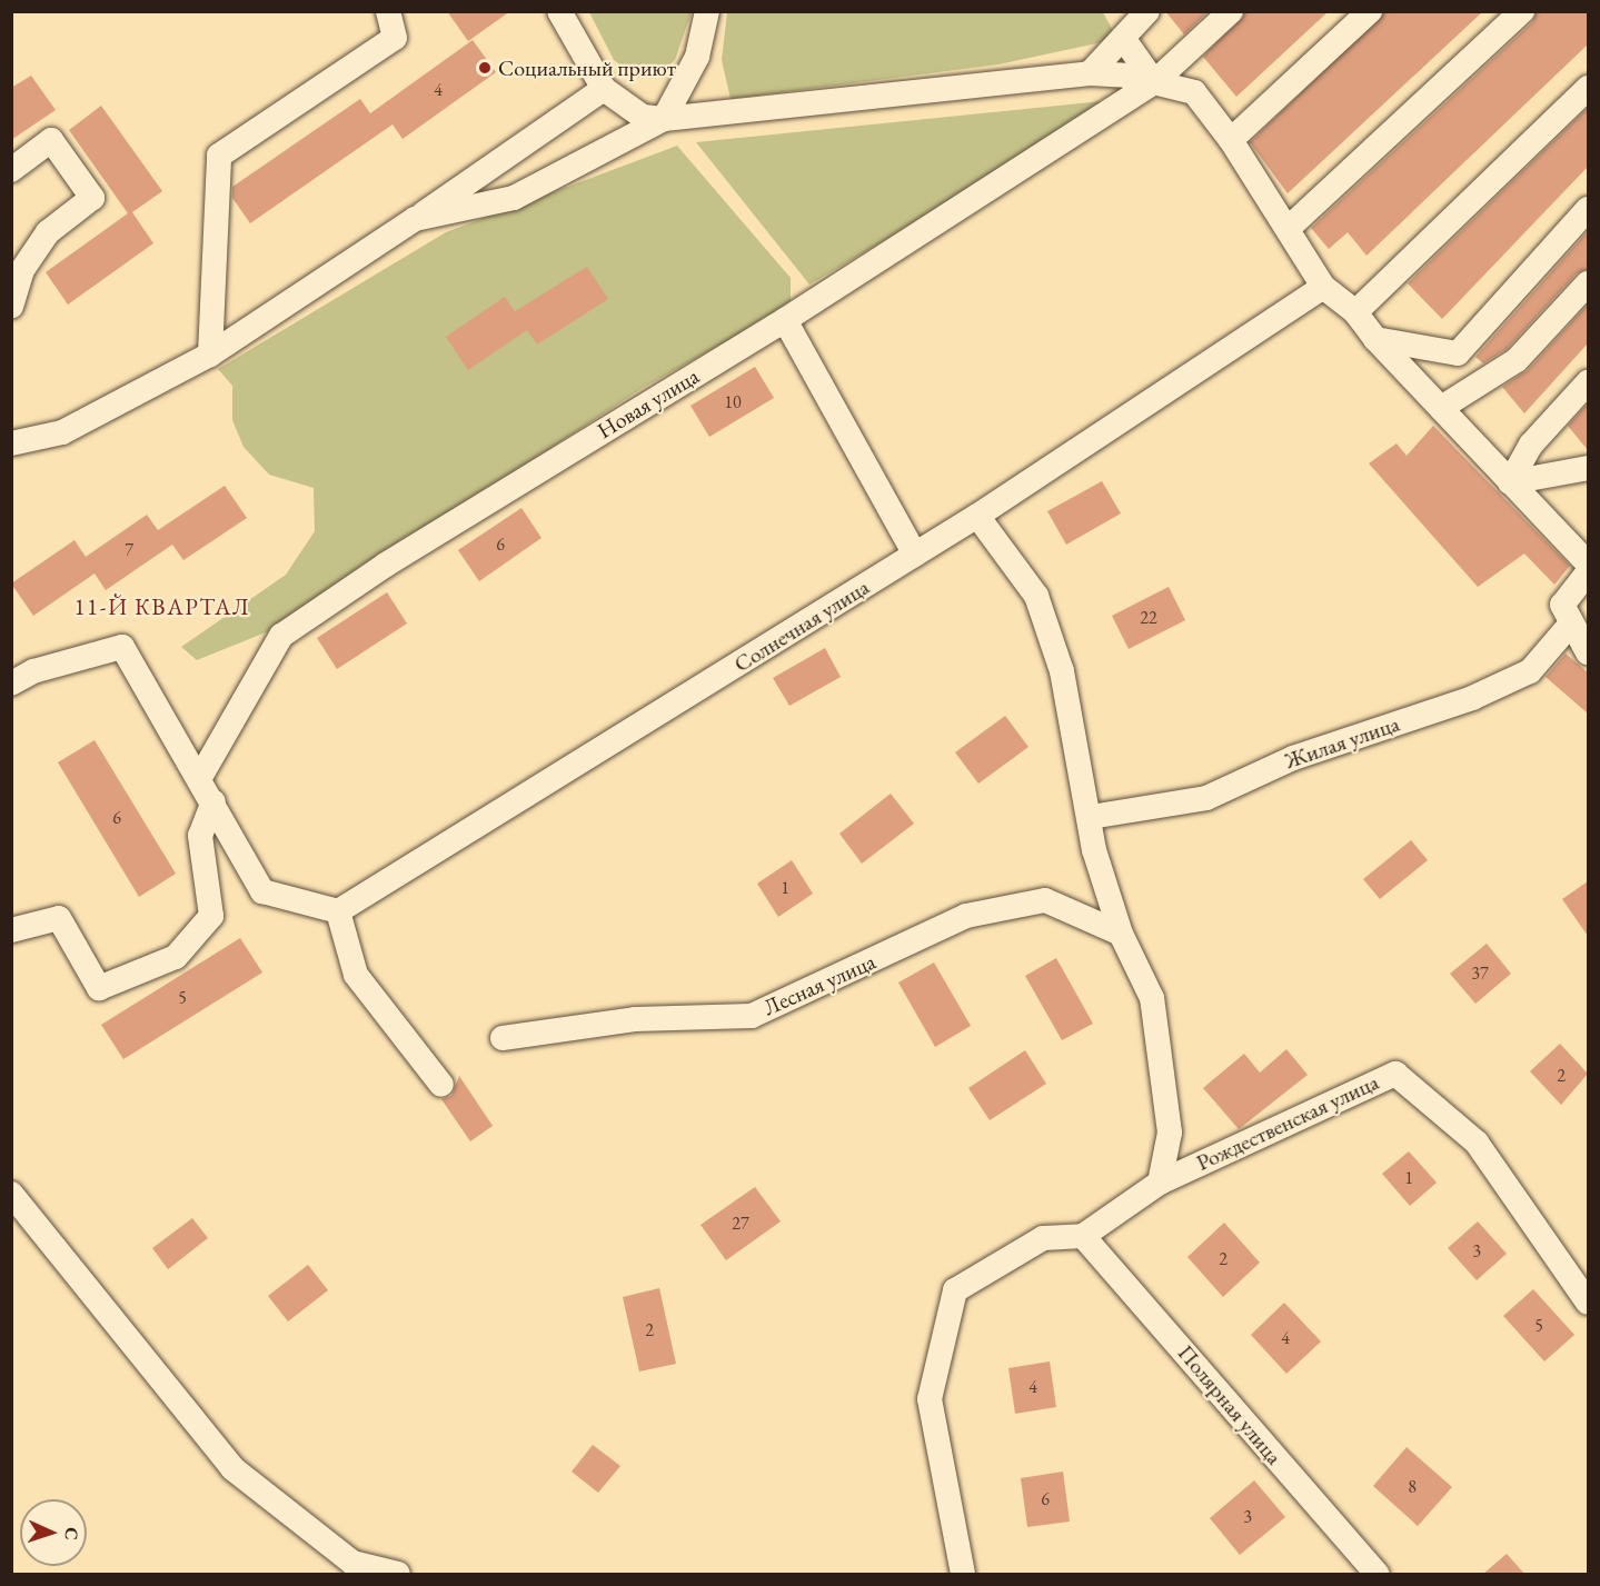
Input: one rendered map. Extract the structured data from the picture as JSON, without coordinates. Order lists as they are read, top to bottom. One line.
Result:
{"streets":{"street":["Новая улица","Солнечная улица","Жилая улица","Лесная улица","Рождественская улица","Полярная улица"]},"districts":["11-Й КВАРТАЛ"],"places":["Социальный приют"],"house_numbers":["4","10","6","7","22","6","1","37","5","2","1","27","3","2","5","2","4","4","8","6","3"],"north":"right"}
